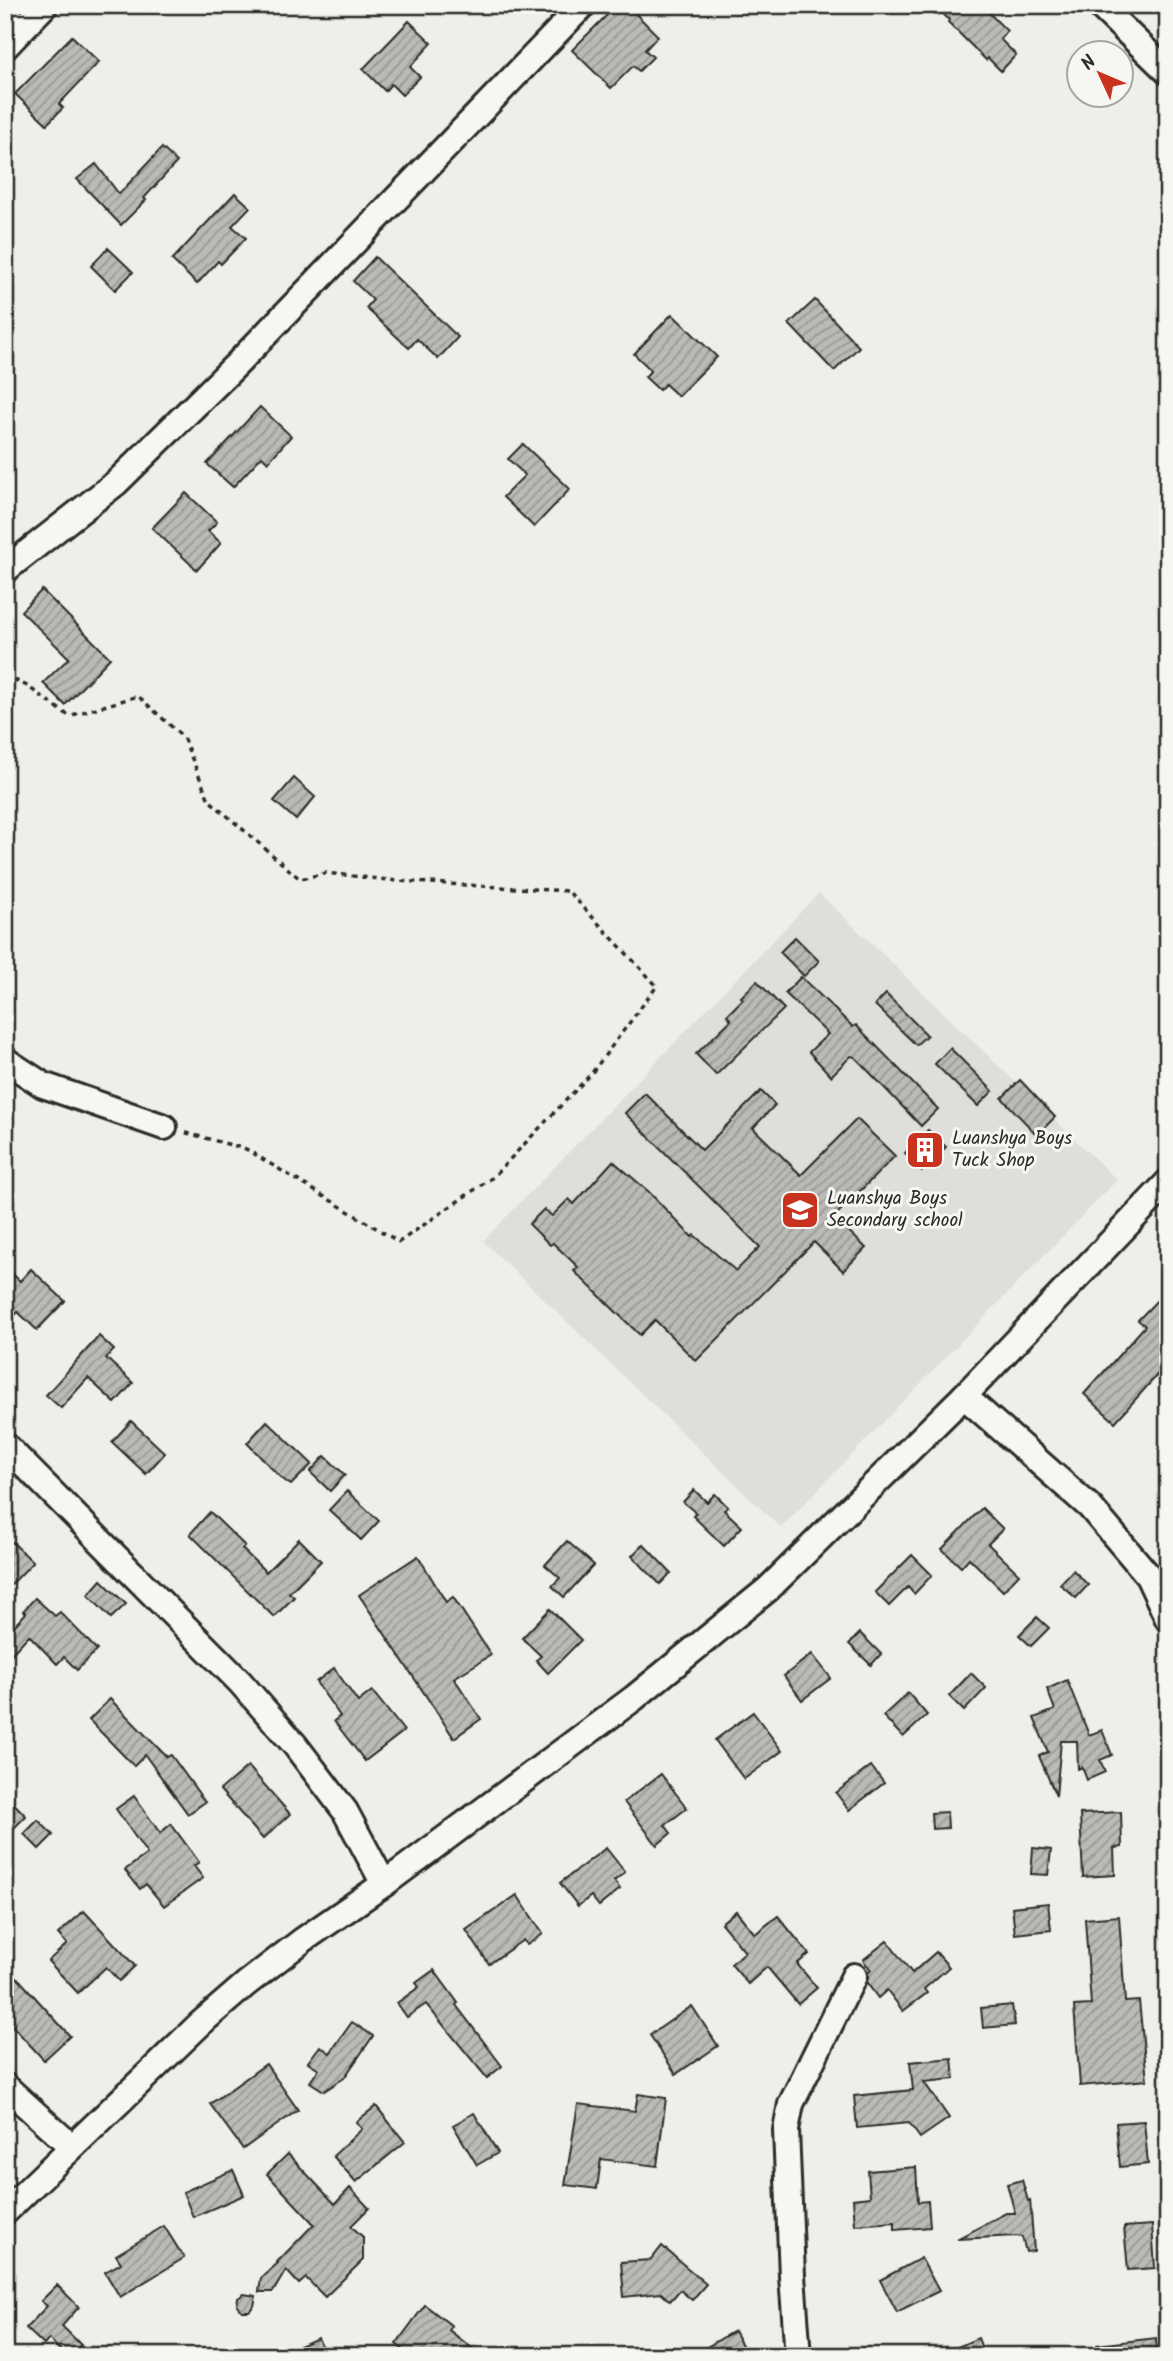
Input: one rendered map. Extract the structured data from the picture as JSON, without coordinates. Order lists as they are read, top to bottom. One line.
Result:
{"places":{"building":["Luanshya Boys Tuck Shop"],"school or university":["Luanshya Boys Secondary school"]},"north":"top left"}
